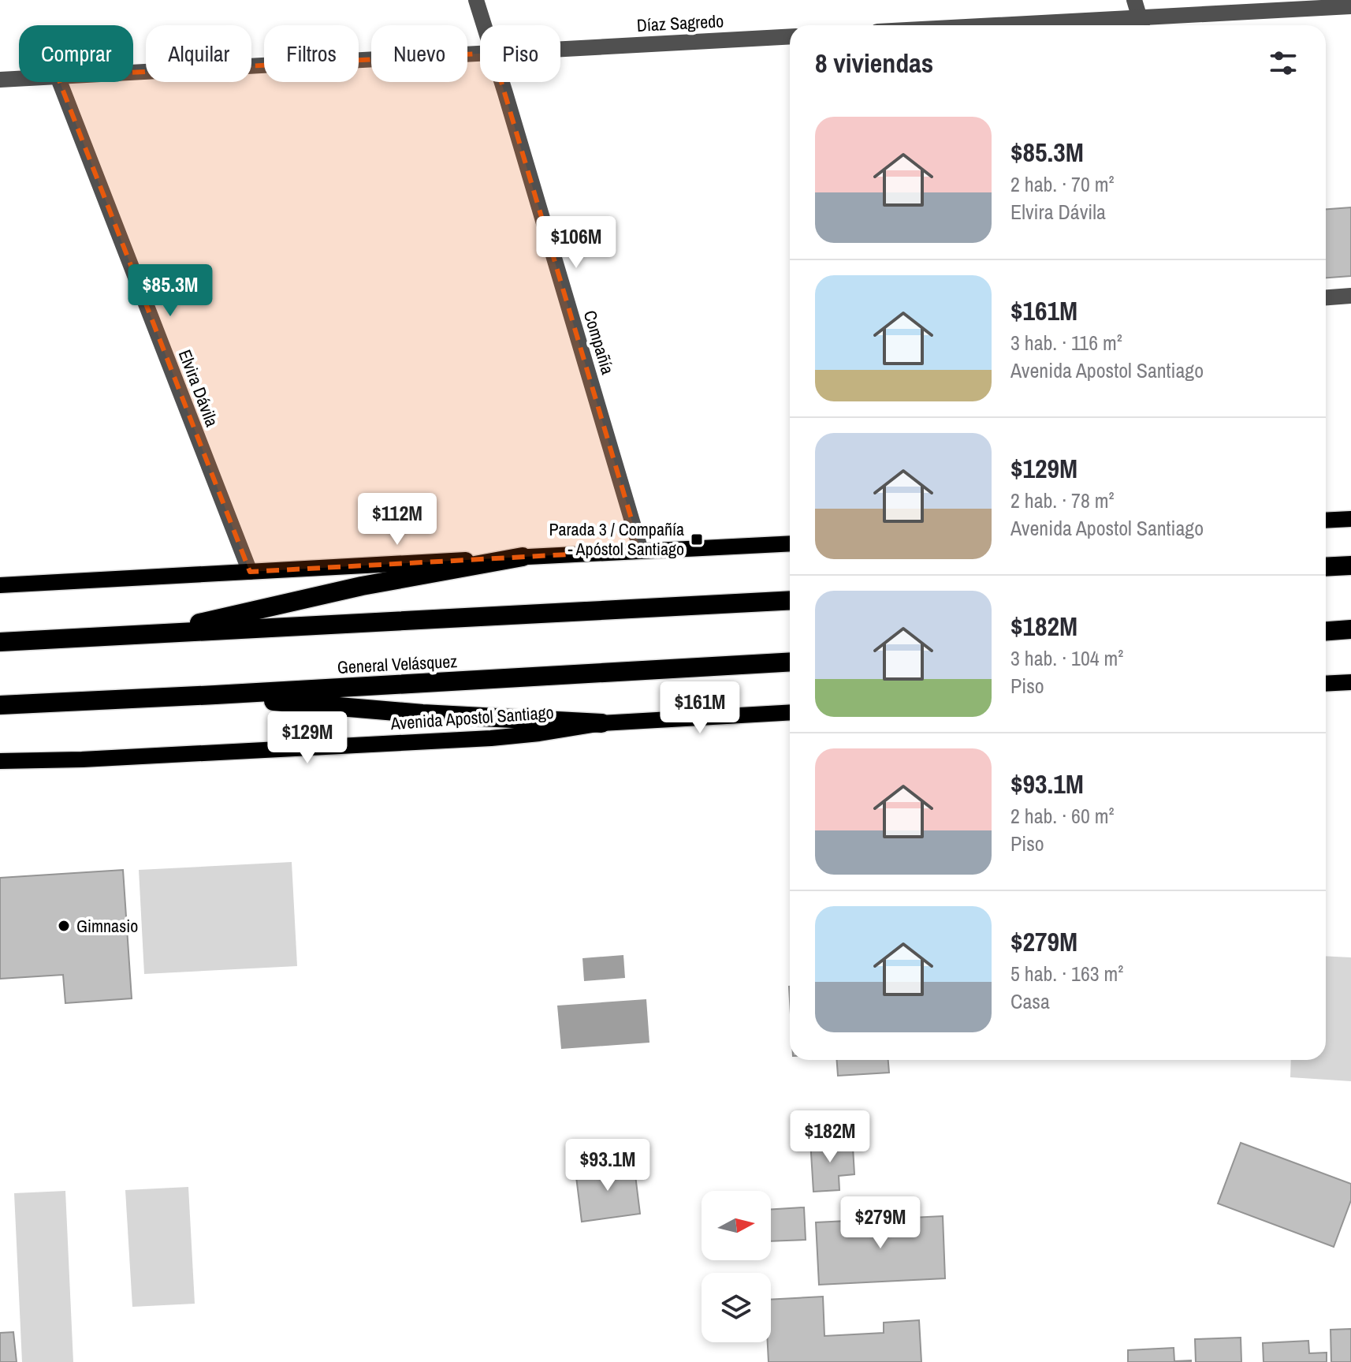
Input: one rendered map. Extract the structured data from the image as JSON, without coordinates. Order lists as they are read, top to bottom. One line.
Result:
{"streets":{"highway":["General Velásquez"],"main road":["Avenida Apostol Santiago"],"street":["Díaz Sagredo","Compañía","Elvira Dávila"]},"places":{"transit":["Parada 3 / Compañía - Apóstol Santiago"],"other":["Gimnasio"]},"north":"right","page":{"chip":["Comprar","Alquilar","Filtros","Nuevo","Piso"],"heading":"8 viviendas","list":[{"name":"$85.3M","note":"2 hab. · 70 m² · Elvira Dávila"},{"name":"$161M","note":"3 hab. · 116 m² · Avenida Apostol Santiago"},{"name":"$129M","note":"2 hab. · 78 m² · Avenida Apostol Santiago"},{"name":"$182M","note":"3 hab. · 104 m² · Piso"},{"name":"$93.1M","note":"2 hab. · 60 m² · Piso"},{"name":"$279M","note":"5 hab. · 163 m² · Casa"}],"price":["$106M","$85.3M","$112M","$161M","$129M","$182M","$93.1M","$279M"]}}
